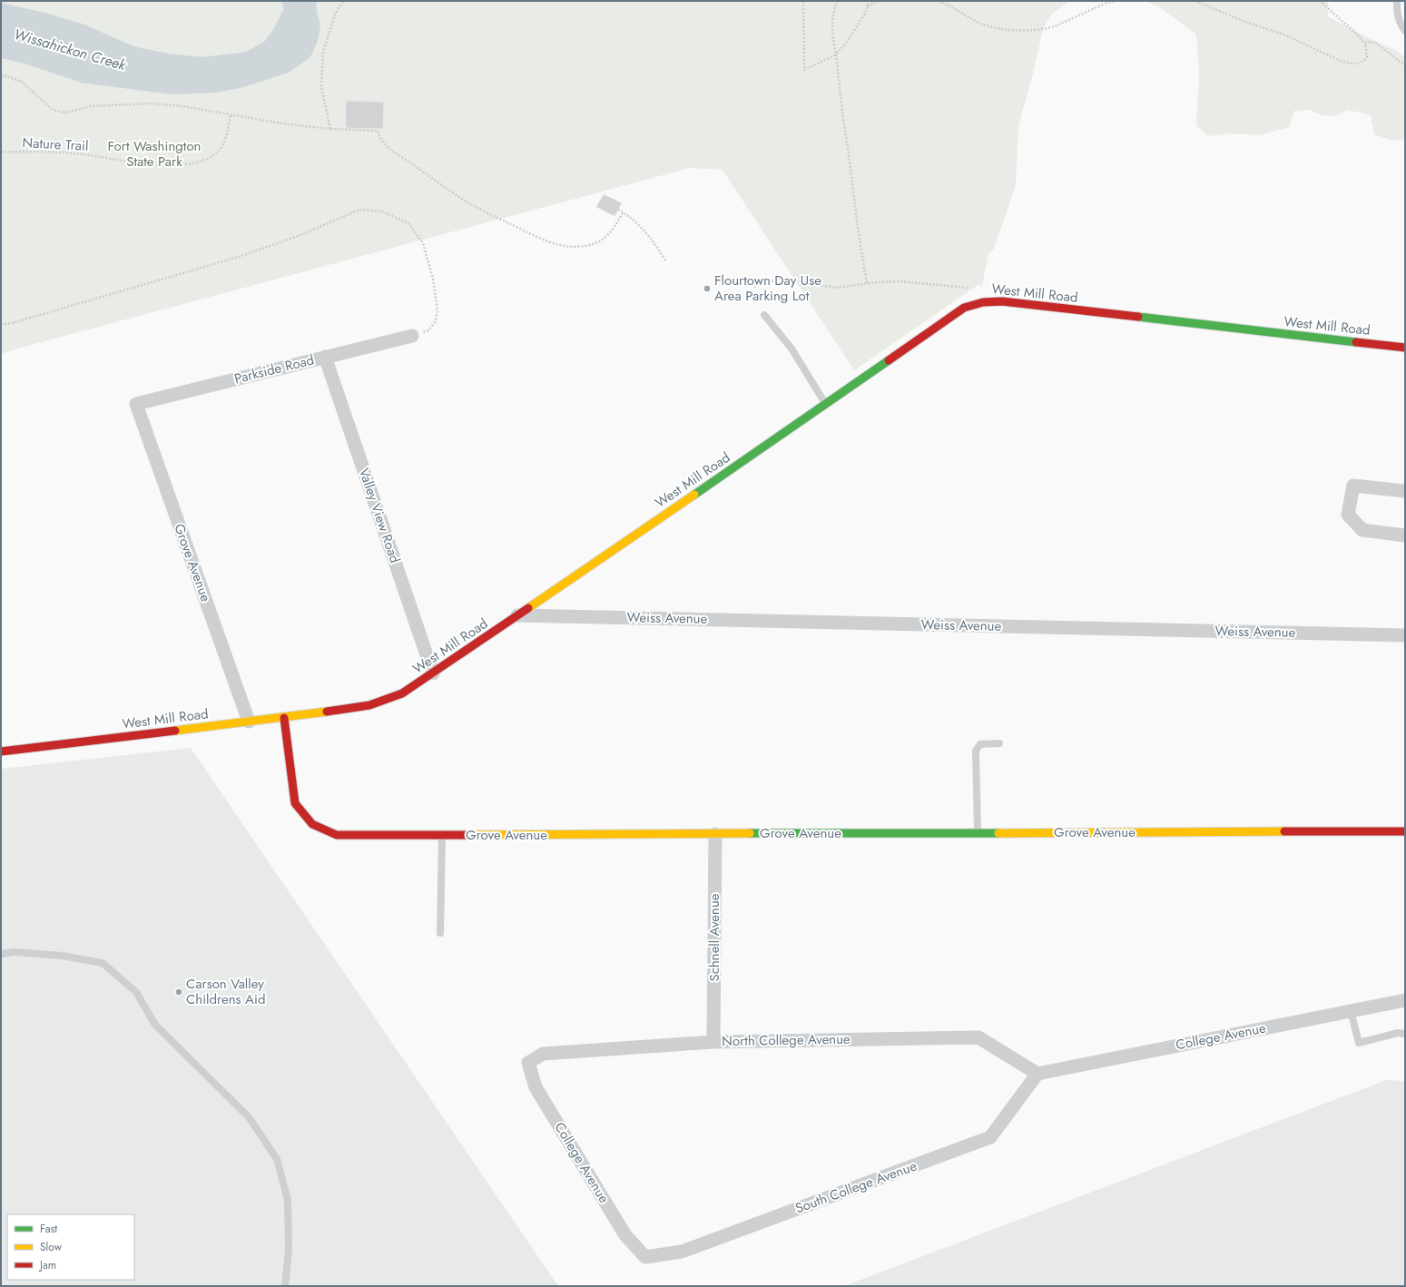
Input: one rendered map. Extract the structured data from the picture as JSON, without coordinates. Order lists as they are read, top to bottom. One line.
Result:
{"streets":{"street":["West Mill Road","Parkside Road","Valley View Road","Grove Avenue","Weiss Avenue","Schnell Avenue","College Avenue","North College Avenue","South College Avenue"],"path":["Nature Trail"]},"crossings":[["West Mill Road","Valley View Road"],["West Mill Road","Grove Avenue"],["West Mill Road","Weiss Avenue"],["Parkside Road","Valley View Road"],["Parkside Road","Grove Avenue"],["Grove Avenue","Schnell Avenue"],["Schnell Avenue","North College Avenue"],["College Avenue","North College Avenue"],["College Avenue","South College Avenue"],["North College Avenue","South College Avenue"]],"water":["Wissahickon Creek"],"parks":["Fort Washington State Park"],"places":["Flourtown Day Use Area Parking Lot","Carson Valley Childrens Aid"],"legend":["Fast","Slow","Jam"]}
